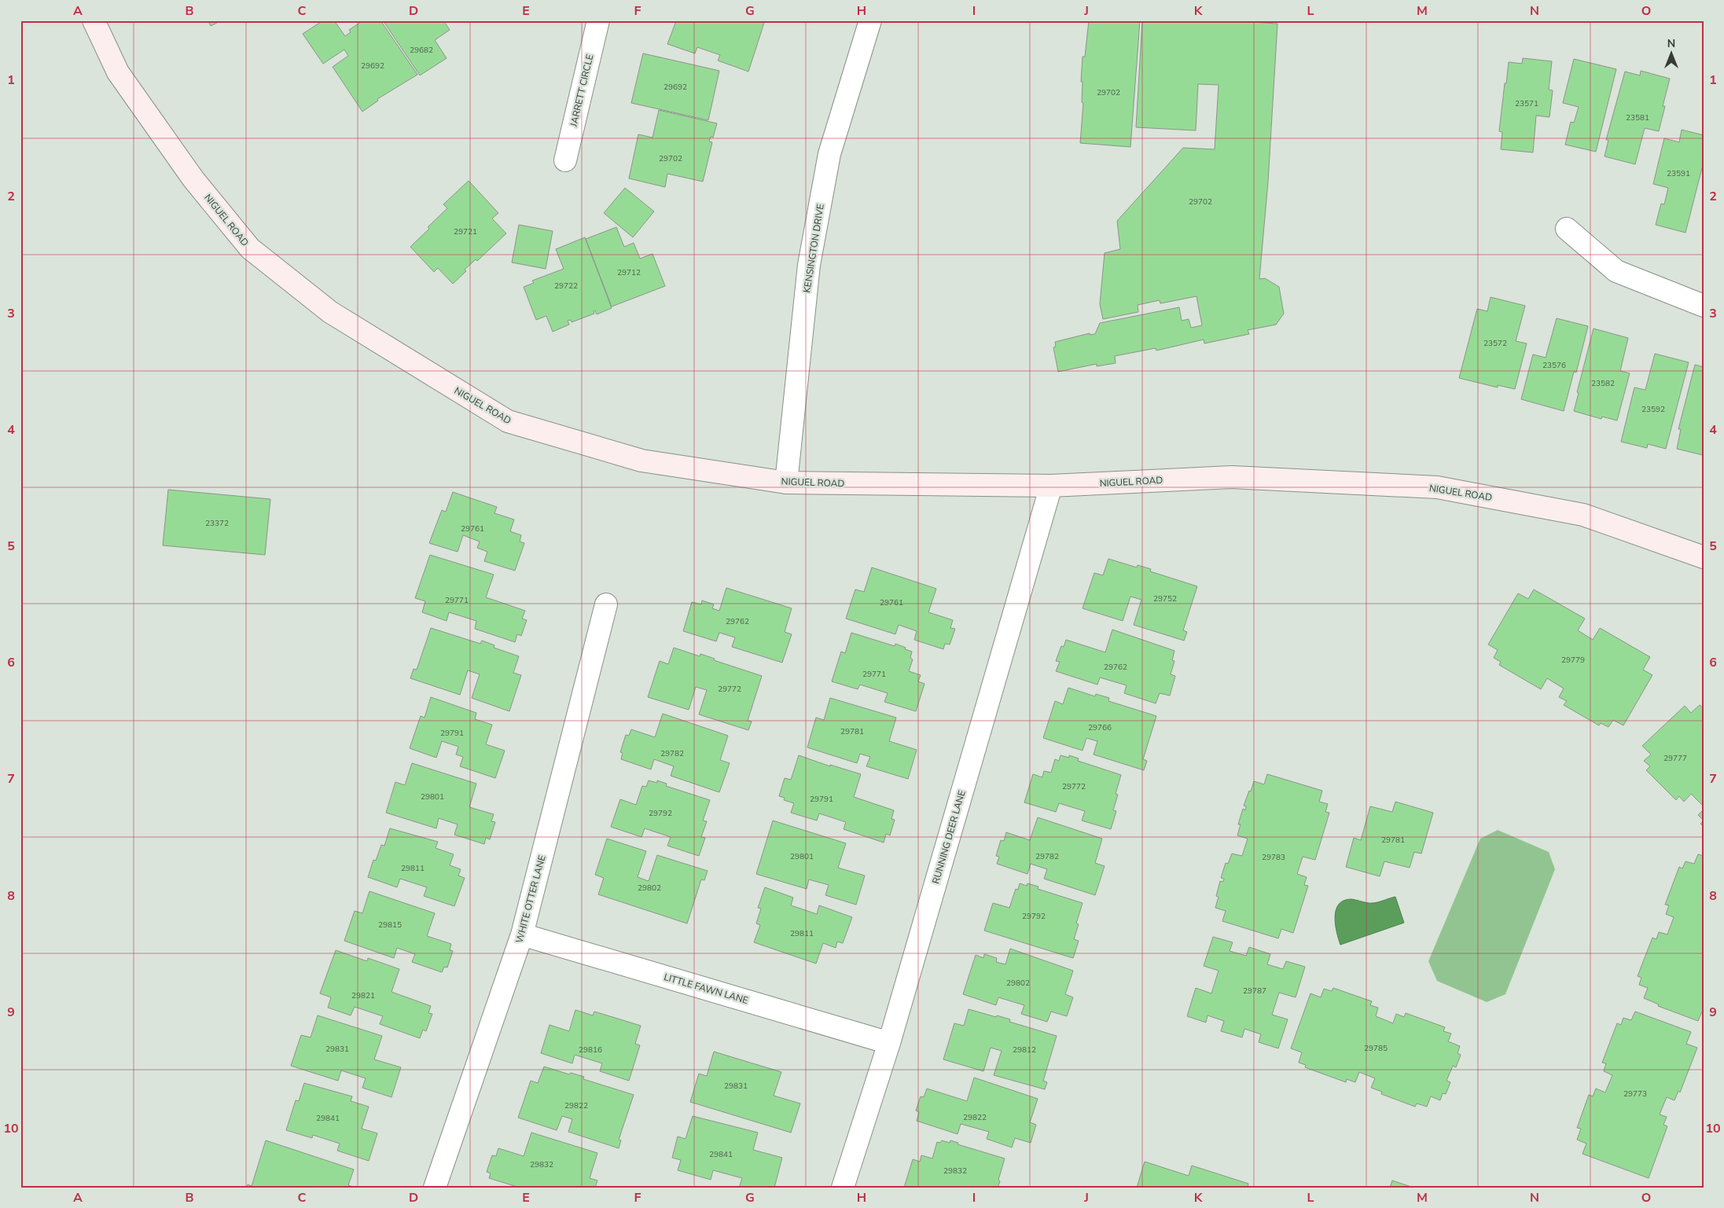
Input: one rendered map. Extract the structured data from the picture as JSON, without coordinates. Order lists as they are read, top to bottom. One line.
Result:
{"streets":{"main road":["NIGUEL ROAD"],"street":["JARRETT CIRCLE","KENSINGTON DRIVE","RUNNING DEER LANE","WHITE OTTER LANE","LITTLE FAWN LANE"]},"crossings":[["NIGUEL ROAD","KENSINGTON DRIVE"],["NIGUEL ROAD","RUNNING DEER LANE"],["RUNNING DEER LANE","LITTLE FAWN LANE"],["WHITE OTTER LANE","LITTLE FAWN LANE"]],"house_numbers":["29682","29692","29692","29702","23571","23581","29702","23591","29702","29721","29712","29722","23572","23576","23582","23592","23372","29761","29752","29771","29761","29762","29779","29762","29771","29772","29766","29781","29791","29782","29777","29772","29801","29791","29792","29781","29801","29782","29783","29811","29802","29792","29815","29811","29802","29787","29821","29785","29831","29816","29812","29831","29773","29822","29822","29841","29841","29832","29832"],"north":"top","grid":{"columns":["A","B","C","D","E","F","G","H","I","J","K","L","M","N","O"],"rows":["1","2","3","4","5","6","7","8","9","10"]}}
